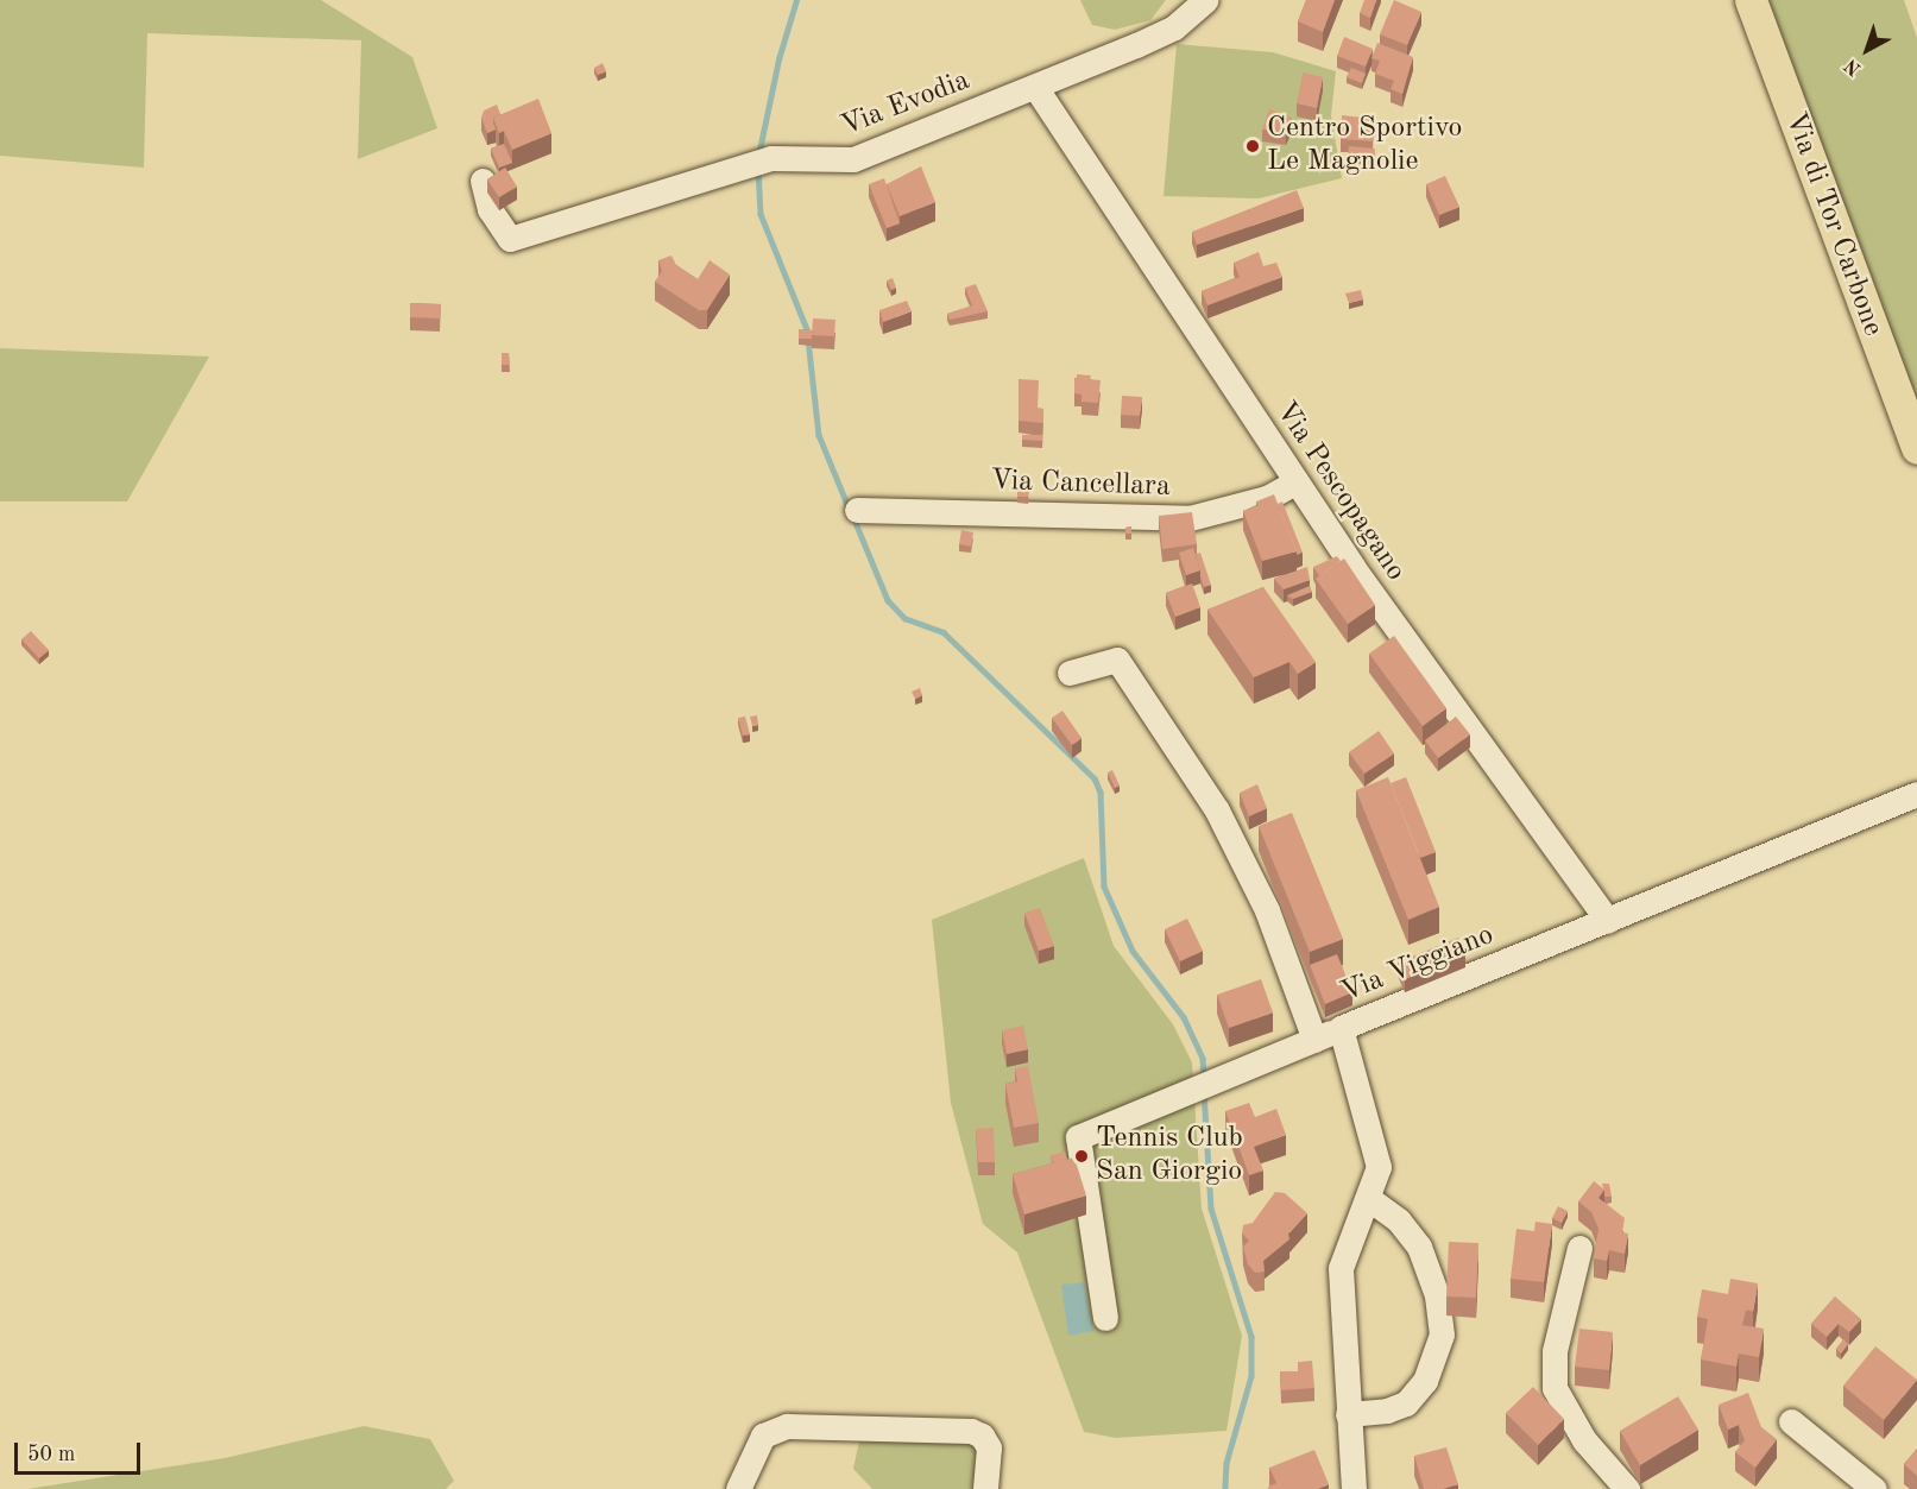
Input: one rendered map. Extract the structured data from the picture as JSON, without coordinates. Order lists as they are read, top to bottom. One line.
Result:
{"streets":{"main road":["Via di Tor Carbone"],"street":["Via Evodia","Via Cancellara","Via Pescopagano","Via Viggiano"]},"crossings":[["Via Evodia","Via Pescopagano"],["Via Cancellara","Via Pescopagano"],["Via Pescopagano","Via Viggiano"]],"places":["Centro Sportivo Le Magnolie","Tennis Club San Giorgio"],"scale_bar":"50 m","north":"bottom left"}
